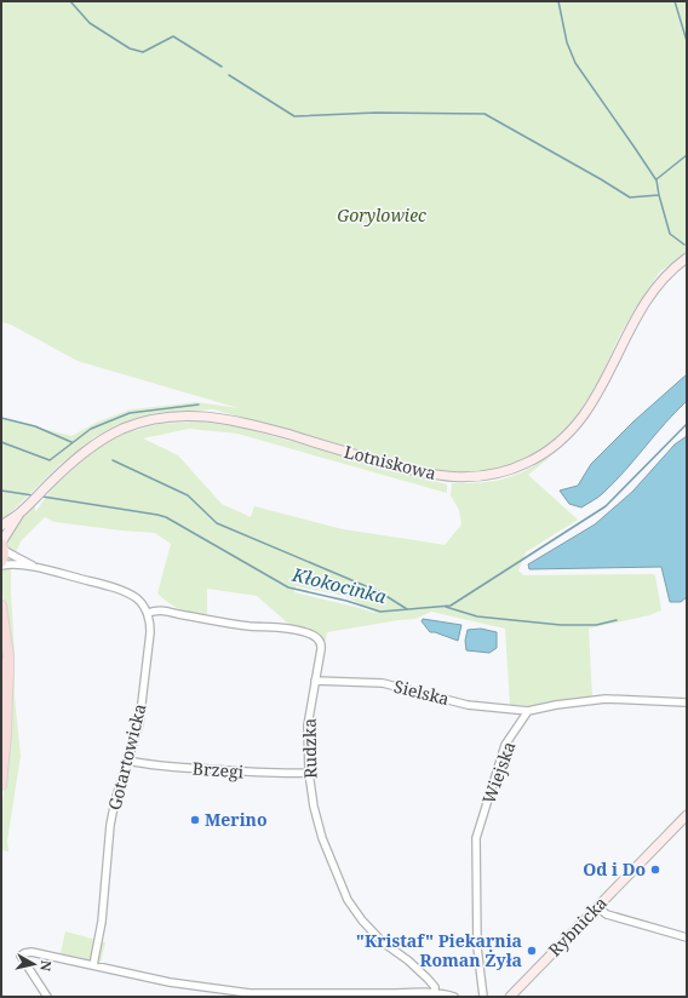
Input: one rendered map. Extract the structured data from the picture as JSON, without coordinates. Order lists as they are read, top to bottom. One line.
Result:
{"streets":{"main road":["Lotniskowa","Rybnicka"],"street":["Sielska","Rudzka","Gotartowicka","Brzegi","Wiejska"]},"crossings":[["Sielska","Rudzka"],["Sielska","Wiejska"],["Rudzka","Gotartowicka"],["Rudzka","Brzegi"],["Gotartowicka","Brzegi"]],"water":["Kłokocinka"],"parks":["Gorylowiec"],"places":["Merino","Od i Do","\"Kristaf\" Piekarnia Roman Żyła"],"north":"right"}
